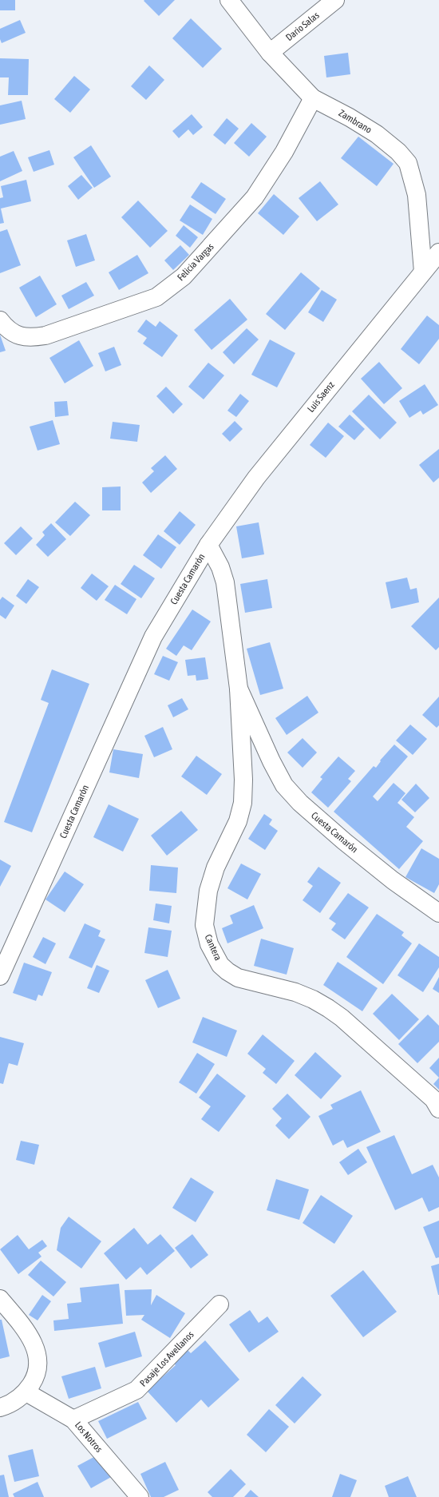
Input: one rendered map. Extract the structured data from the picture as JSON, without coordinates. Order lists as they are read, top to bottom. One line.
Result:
{"streets":{"street":["Dario Salas","Zambrano","Felicia Vargas","Luis Saenz","Cuesta Camarón","Cantera","Pasaje Los Avellanos","Los Notros"]},"crossings":[["Dario Salas","Zambrano"],["Zambrano","Felicia Vargas"],["Zambrano","Luis Saenz"],["Luis Saenz","Cuesta Camarón"],["Cuesta Camarón","Cantera"],["Pasaje Los Avellanos","Los Notros"]]}
